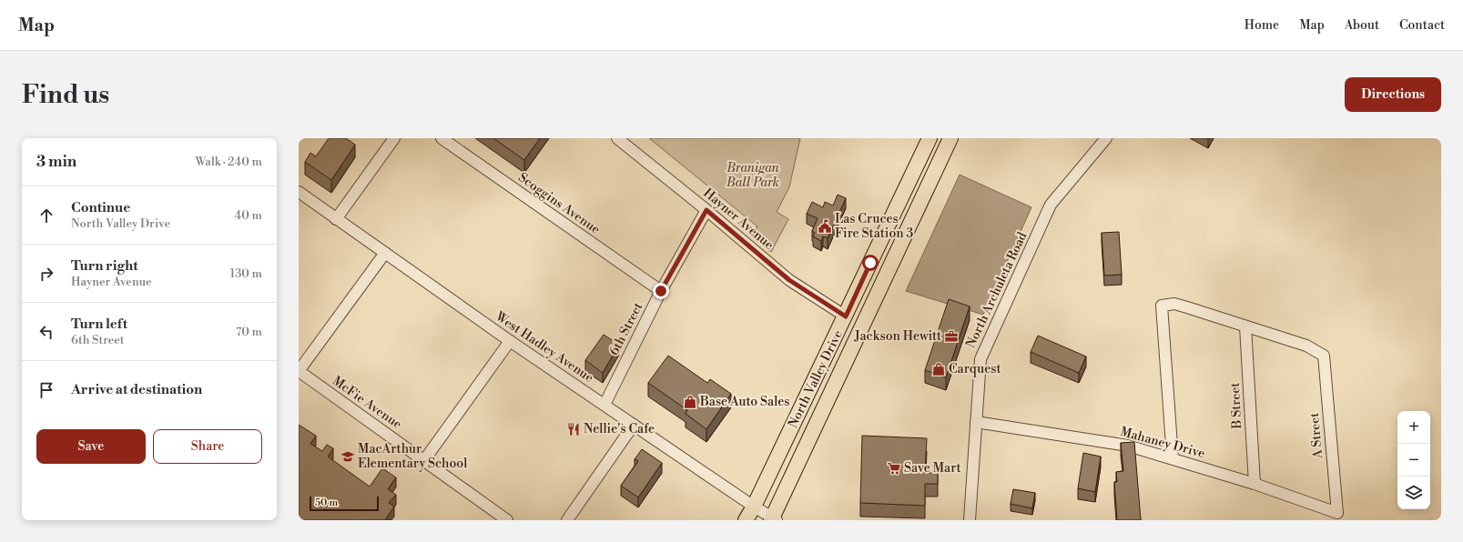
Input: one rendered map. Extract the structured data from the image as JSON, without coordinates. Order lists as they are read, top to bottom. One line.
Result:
{"streets":{"main road":["North Valley Drive"],"street":["Scoggins Avenue","Hayner Avenue","North Archuleta Road","6th Street","West Hadley Avenue","McFie Avenue","B Street","A Street","Mahaney Drive"]},"crossings":[["Scoggins Avenue","6th Street"],["Hayner Avenue","6th Street"],["Hayner Avenue","North Valley Drive"],["North Archuleta Road","Mahaney Drive"],["6th Street","West Hadley Avenue"],["West Hadley Avenue","North Valley Drive"],["B Street","A Street"],["B Street","Mahaney Drive"],["A Street","Mahaney Drive"]],"parks":["Branigan Ball Park"],"places":{"public building":["Las Cruces Fire Station 3"],"office":["Jackson Hewitt"],"shop":["Carquest","Base Auto Sales"],"restaurant":["Nellie's Cafe"],"school or university":["MacArthur Elementary School"],"supermarket":["Save Mart"]},"scale_bar":"50 m","page":{"header":"Map","nav":["Home","Map","About","Contact"],"buttons":["Directions",["Save","Share"]],"title":"Find us","heading":["3 min","Walk · 240 m"],"list":[["Continue","North Valley Drive","40 m"],["Turn right","Hayner Avenue","130 m"],["Turn left","6th Street","70 m"],"Arrive at destination"],"map_buttons":["+","−"],"scale":"50 m"}}
